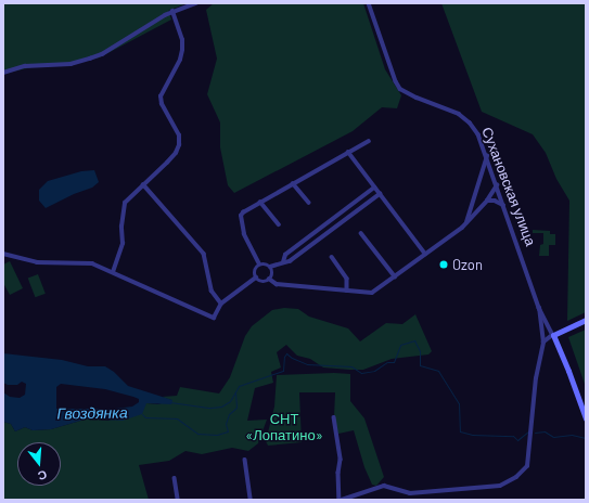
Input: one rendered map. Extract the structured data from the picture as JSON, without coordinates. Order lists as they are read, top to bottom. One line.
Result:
{"streets":{"street":["Сухановская улица"]},"water":["Гвоздянка"],"parks":["СНТ «Лопатино»"],"places":["Ozon"],"north":"bottom"}
